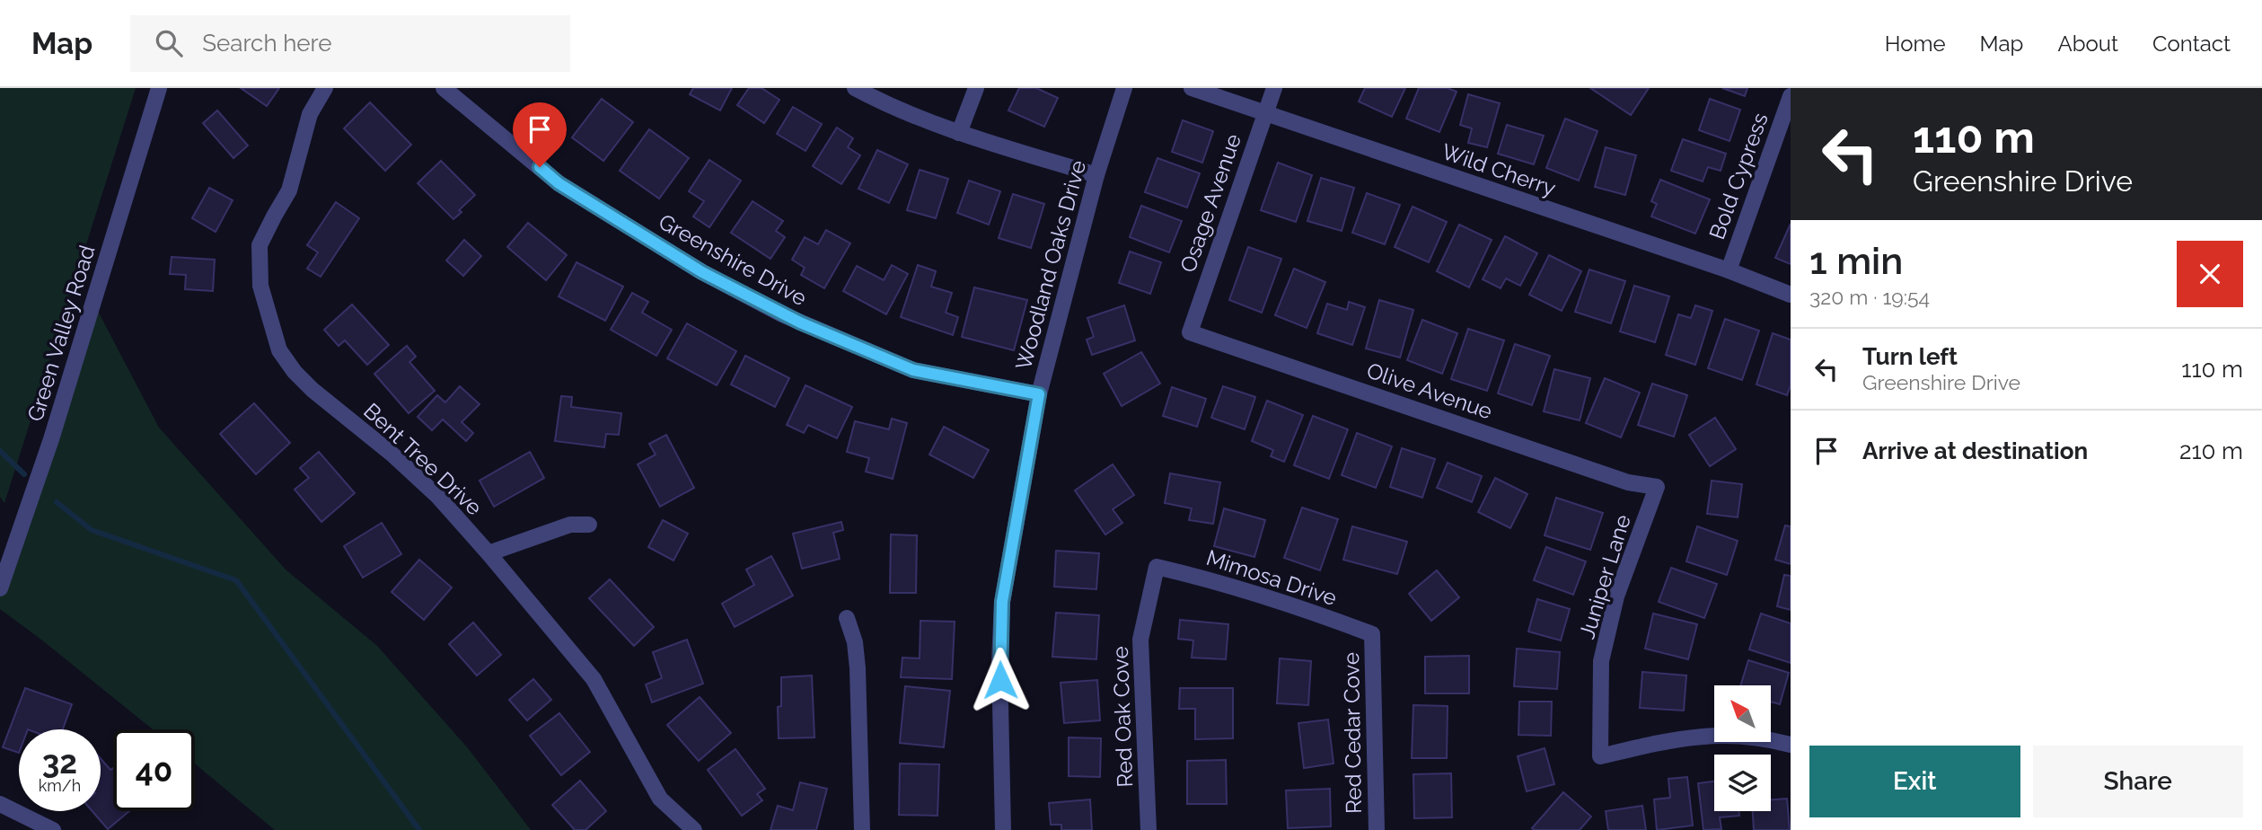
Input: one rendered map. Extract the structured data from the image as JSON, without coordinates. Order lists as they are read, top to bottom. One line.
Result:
{"streets":{"street":["Wild Cherry","Bold Cypress","Osage Avenue","Greenshire Drive","Woodland Oaks Drive","Green Valley Road","Olive Avenue","Bent Tree Drive","Juniper Lane","Mimosa Drive","Red Oak Cove","Red Cedar Cove"]},"crossings":[["Wild Cherry","Bold Cypress"],["Wild Cherry","Osage Avenue"],["Osage Avenue","Olive Avenue"],["Greenshire Drive","Woodland Oaks Drive"],["Olive Avenue","Juniper Lane"],["Mimosa Drive","Red Oak Cove"],["Mimosa Drive","Red Cedar Cove"]],"north":"top left","page":{"header":"Map","search":"Search here","nav":["Home","Map","About","Contact"],"turn":["110 m","Greenshire Drive"],"heading":["1 min","320 m · 19:54"],"list":[{"name":"Turn left","note":"Greenshire Drive","value":"110 m"},{"name":"Arrive at destination","value":"210 m"}],"speed":"32 km/h","limit":"40","buttons":["Exit","Share"]}}
